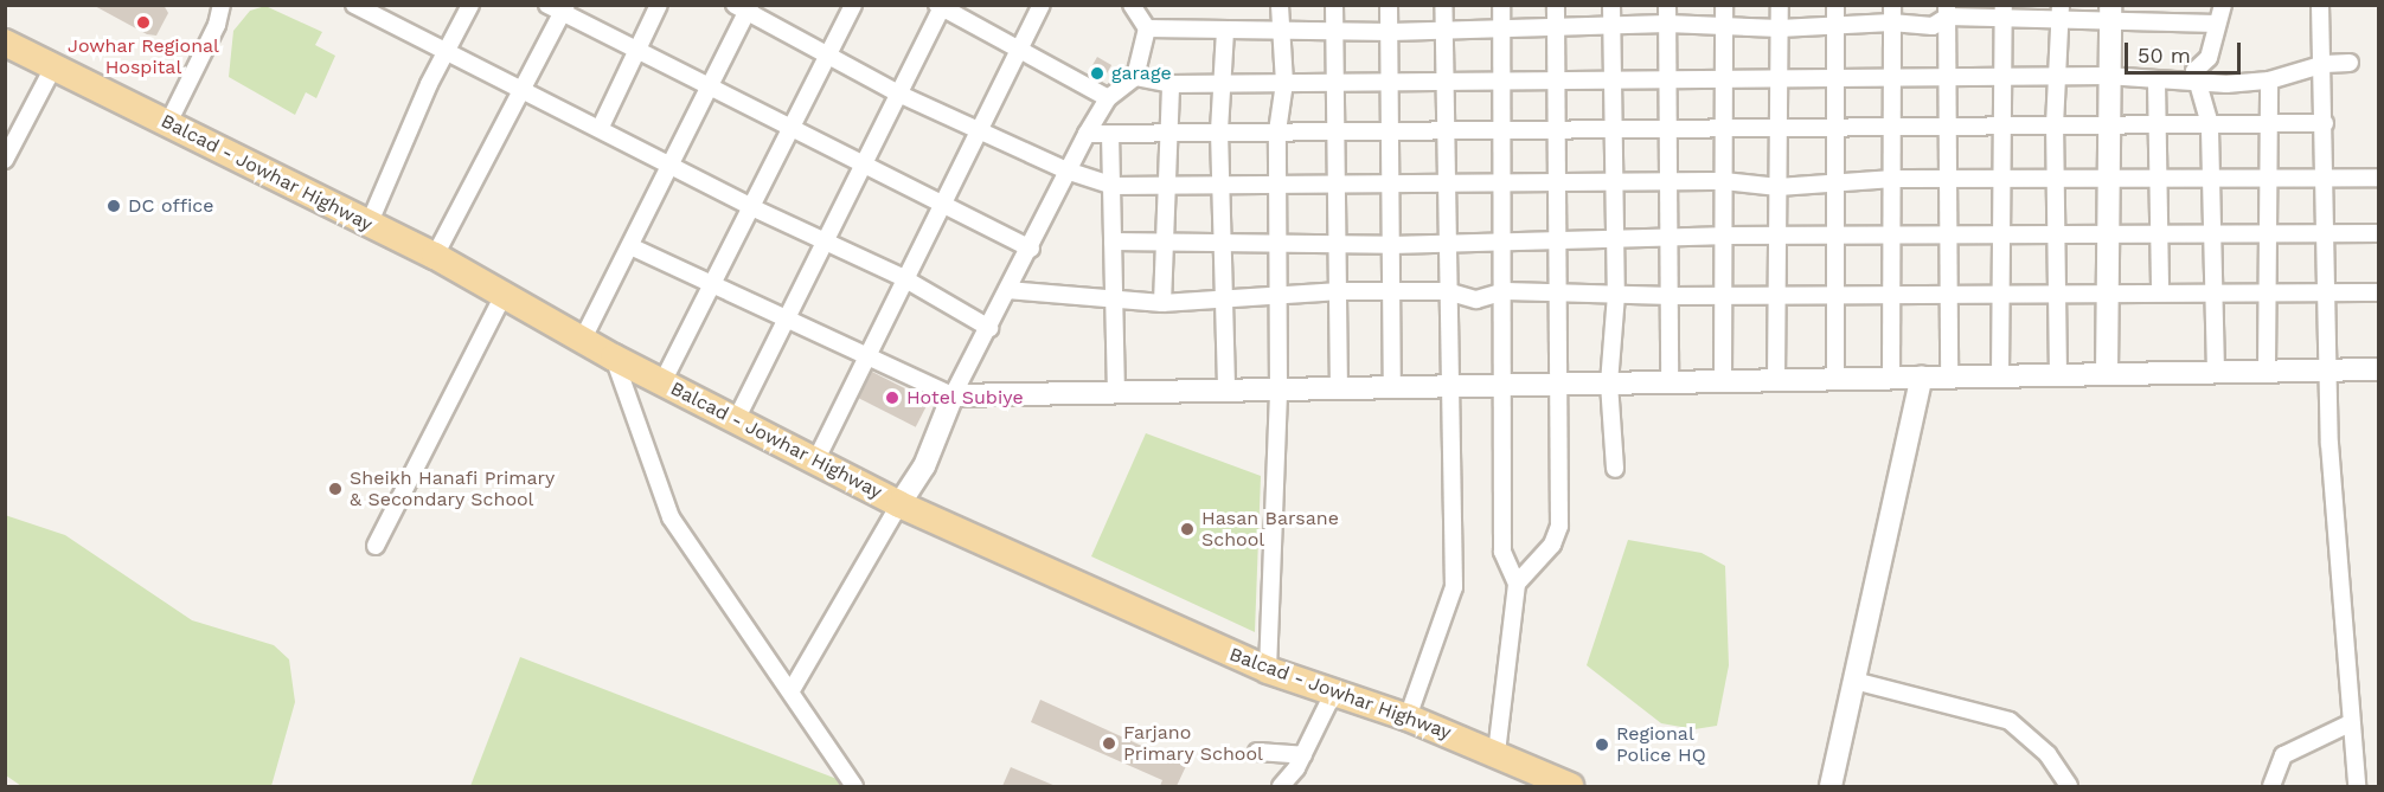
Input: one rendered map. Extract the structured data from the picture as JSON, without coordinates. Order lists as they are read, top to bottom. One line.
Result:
{"streets":{"main road":["Balcad - Jowhar Highway"]},"places":["Jowhar Regional Hospital","garage","DC office","Hotel Subiye","Sheikh Hanafi Primary & Secondary School","Hasan Barsane School","Farjano Primary School","Regional Police HQ"],"scale_bar":"50 m"}
